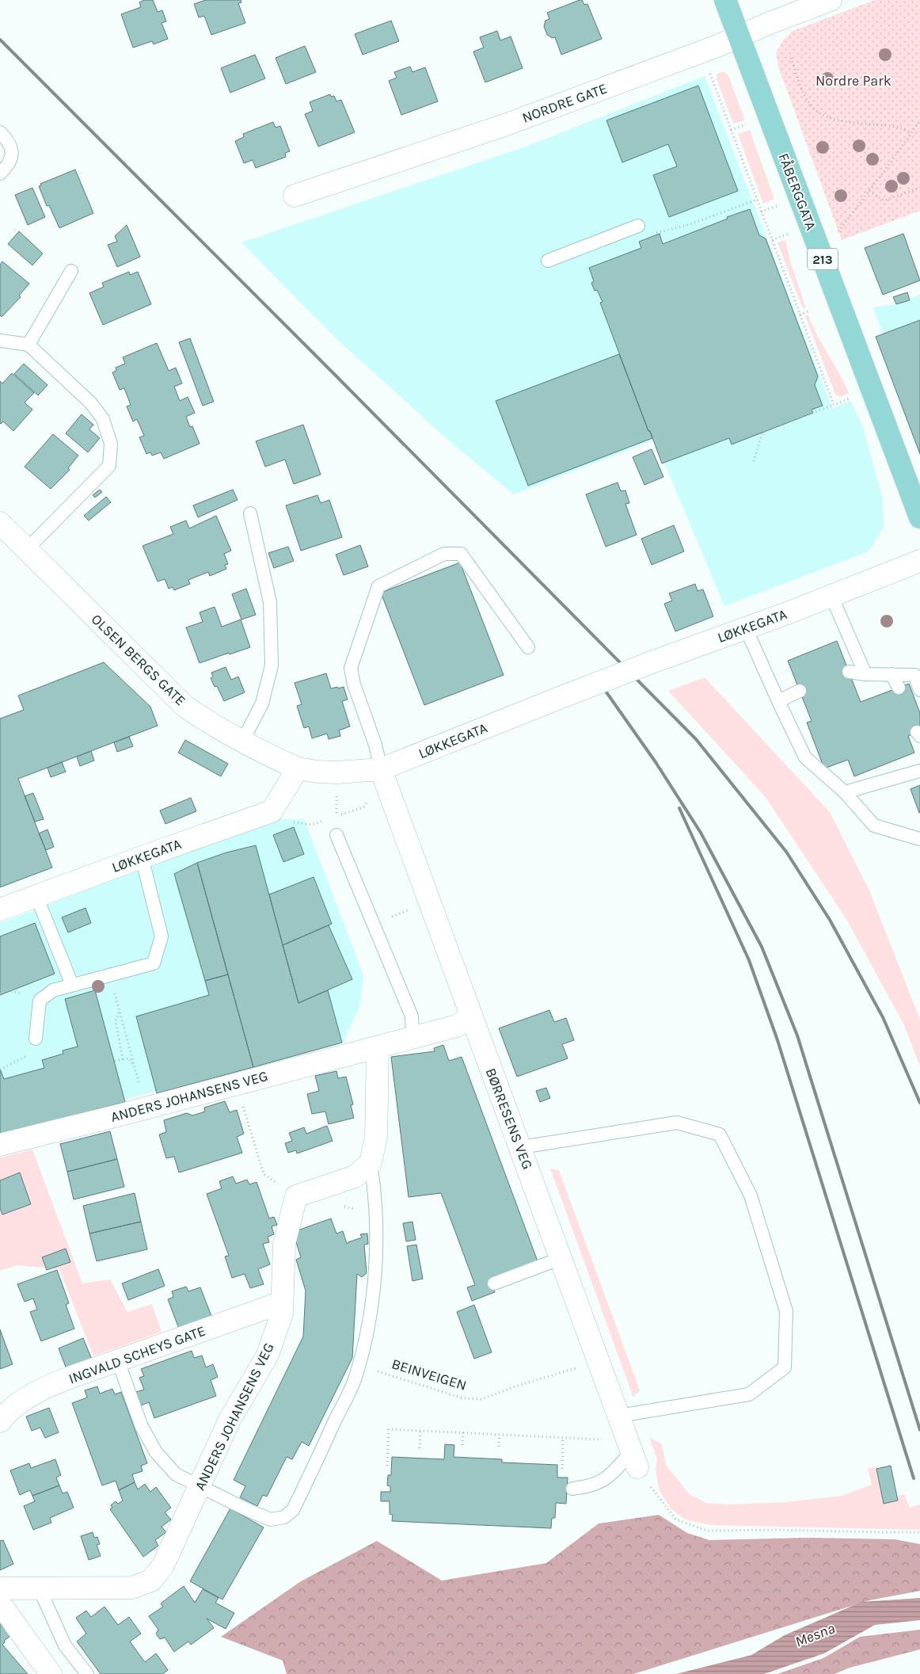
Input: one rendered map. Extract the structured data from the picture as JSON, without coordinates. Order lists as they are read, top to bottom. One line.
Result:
{"streets":{"main road":["FÅBERGGATA","213"],"street":["NORDRE GATE","LØKKEGATA","OLSEN BERGS GATE","ANDERS JOHANSENS VEG","BØRRESENS VEG","INGVALD SCHEYS GATE"],"path":["BEINVEIGEN"]},"crossings":[["NORDRE GATE","FÅBERGGATA"],["LØKKEGATA","OLSEN BERGS GATE"],["LØKKEGATA","BØRRESENS VEG"],["ANDERS JOHANSENS VEG","BØRRESENS VEG"],["ANDERS JOHANSENS VEG","INGVALD SCHEYS GATE"]],"water":["Mesna"],"parks":["Nordre Park"]}
